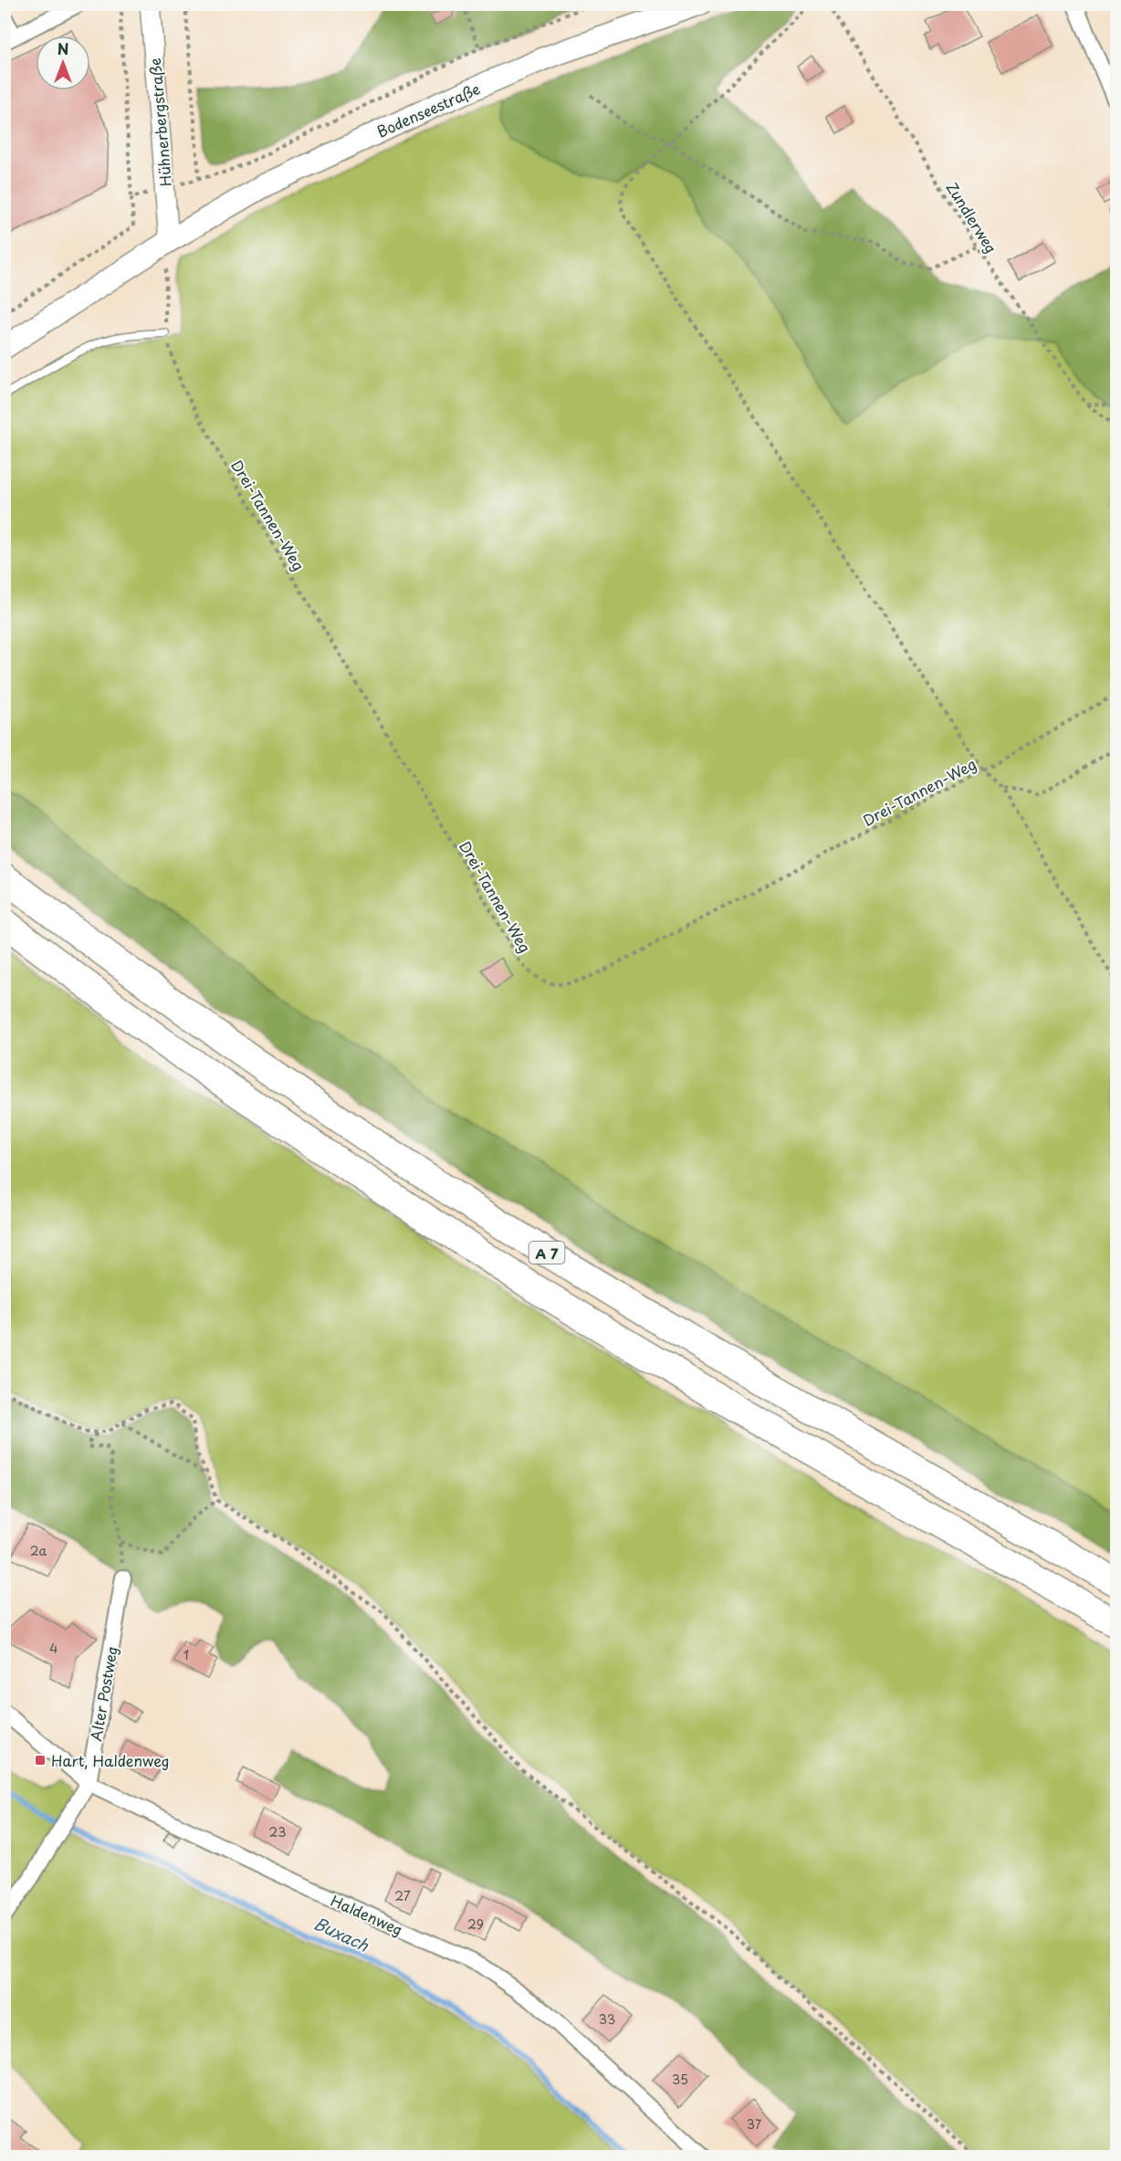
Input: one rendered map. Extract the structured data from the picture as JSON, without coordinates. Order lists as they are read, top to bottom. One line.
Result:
{"streets":{"highway":["A 7"],"main road":["Bodenseestraße"],"street":["Hühnerbergstraße","Alter Postweg","Haldenweg"],"path":["Zundlerweg","Drei-Tannen-Weg"]},"crossings":[["Bodenseestraße","Hühnerbergstraße"],["Bodenseestraße","Drei-Tannen-Weg"],["Hühnerbergstraße","Drei-Tannen-Weg"],["Alter Postweg","Haldenweg"]],"water":["Buxach"],"places":{"transit":["Hart, Haldenweg"]},"house_numbers":["2a","4","1","23","27","29","33","35","37"],"north":"top"}
